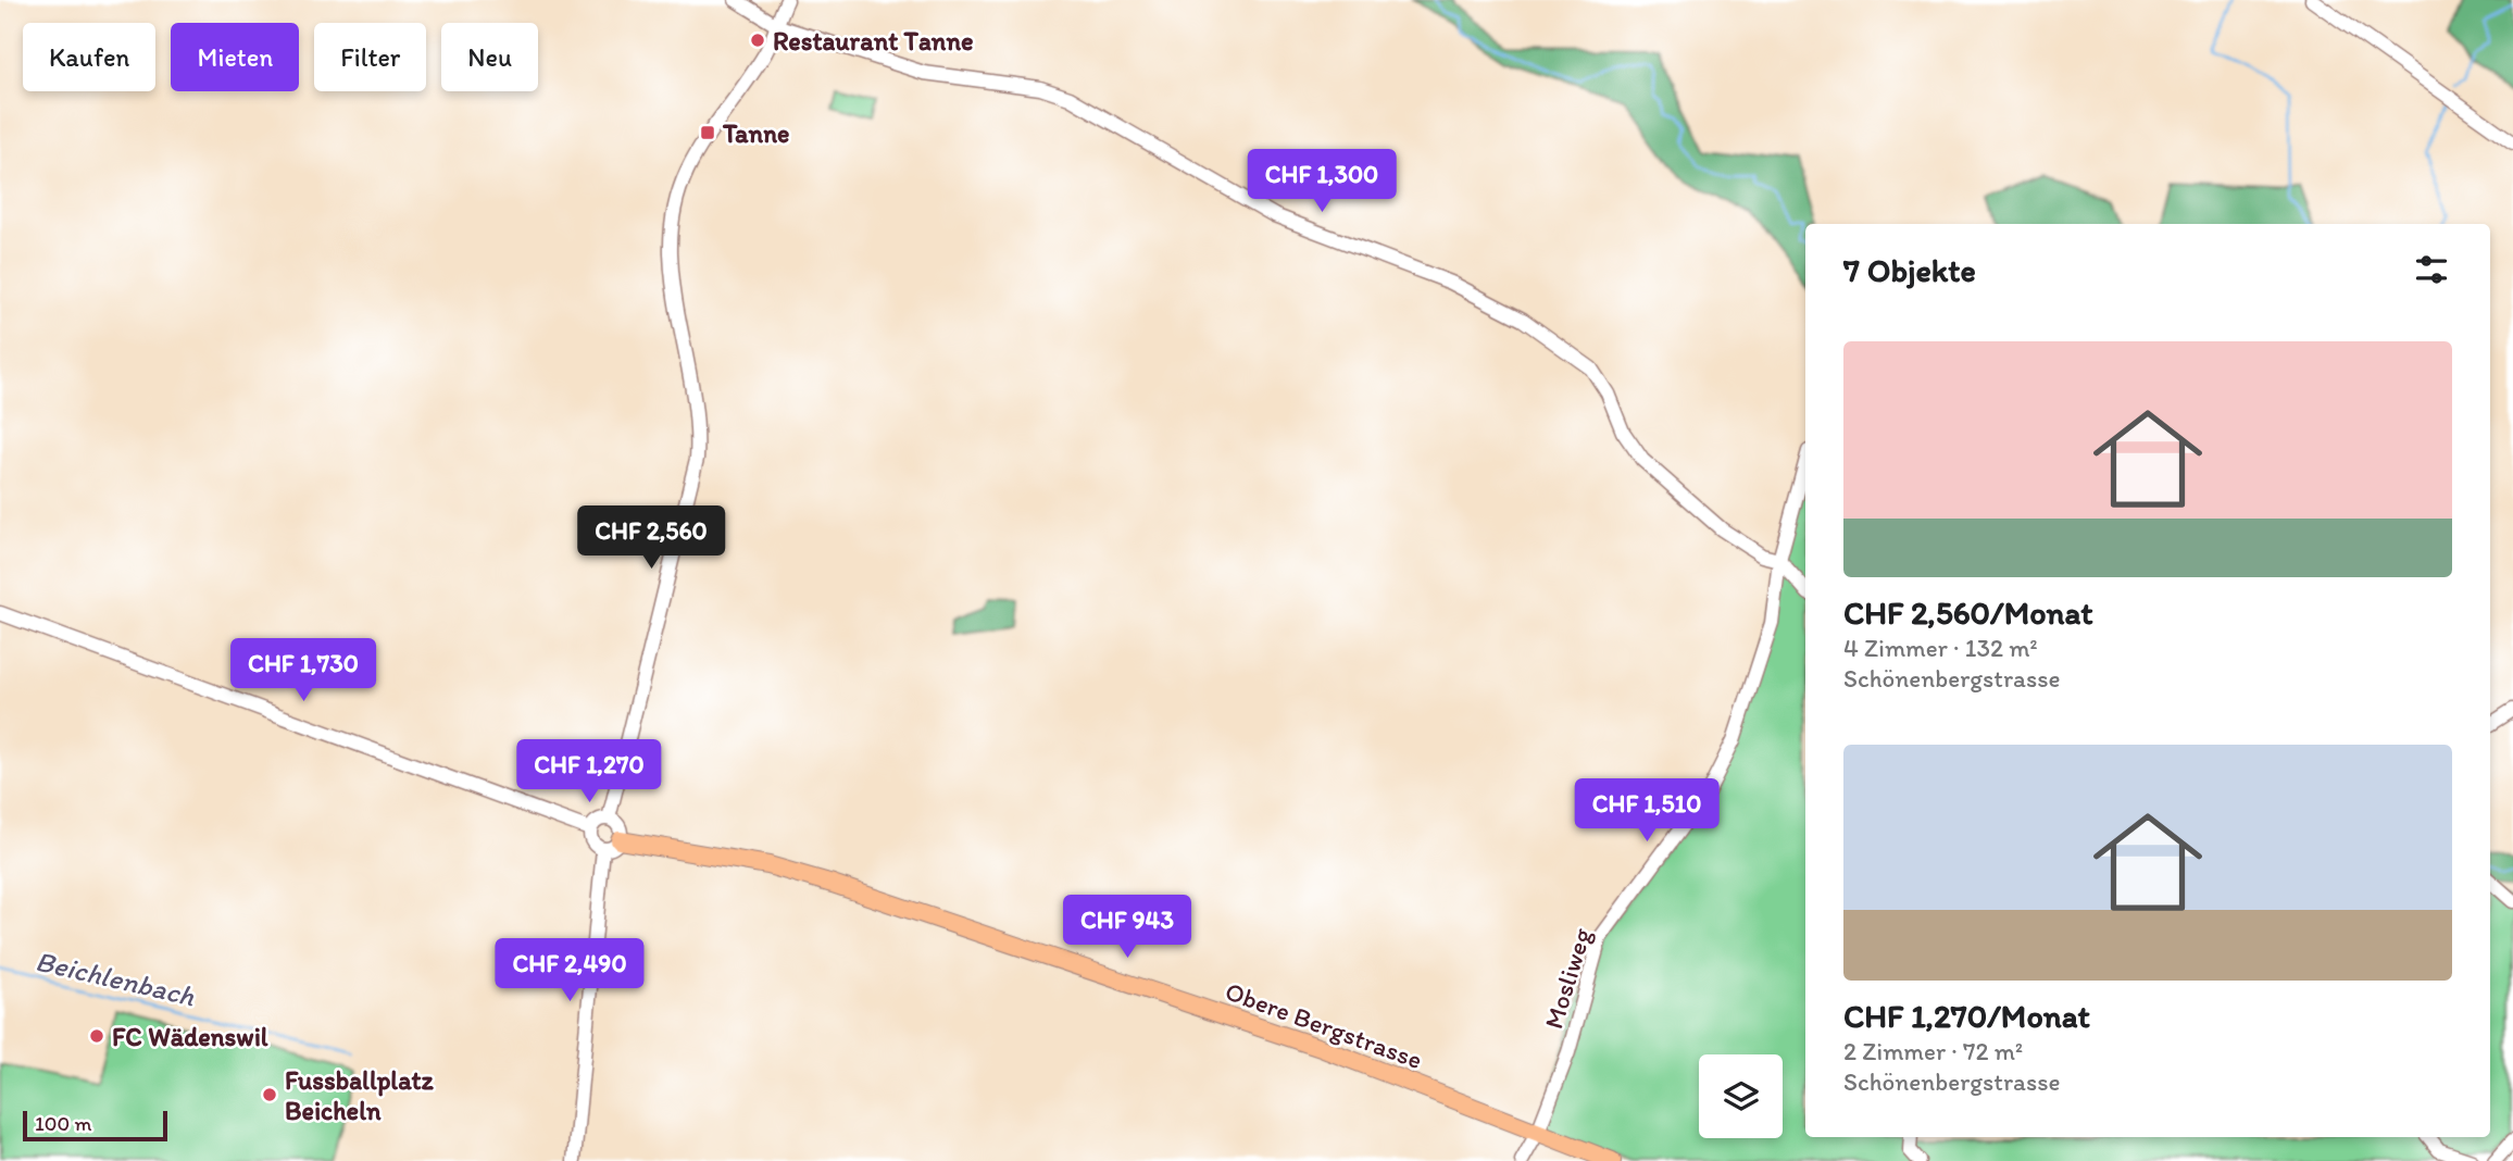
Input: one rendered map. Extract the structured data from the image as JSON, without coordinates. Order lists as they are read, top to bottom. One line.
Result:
{"streets":{"main road":["Obere Bergstrasse"],"street":["Mosliweg"]},"crossings":[["Mosliweg","Obere Bergstrasse"]],"water":["Beichlenbach"],"places":{"other":["Restaurant Tanne","FC Wädenswil","Fussballplatz Beicheln"],"transit":["Tanne"]},"scale_bar":"100 m","page":{"chip":["Kaufen","Mieten","Filter","Neu"],"price":["CHF 1,300","CHF 2,560","CHF 1,730","CHF 1,270","CHF 1,510","CHF 943","CHF 2,490"],"heading":"7 Objekte","list":[{"name":"CHF 2,560/Monat","note":"4 Zimmer · 132 m² · Schönenbergstrasse"},{"name":"CHF 1,270/Monat","note":"2 Zimmer · 72 m² · Schönenbergstrasse"}],"scale":"100 m"}}
